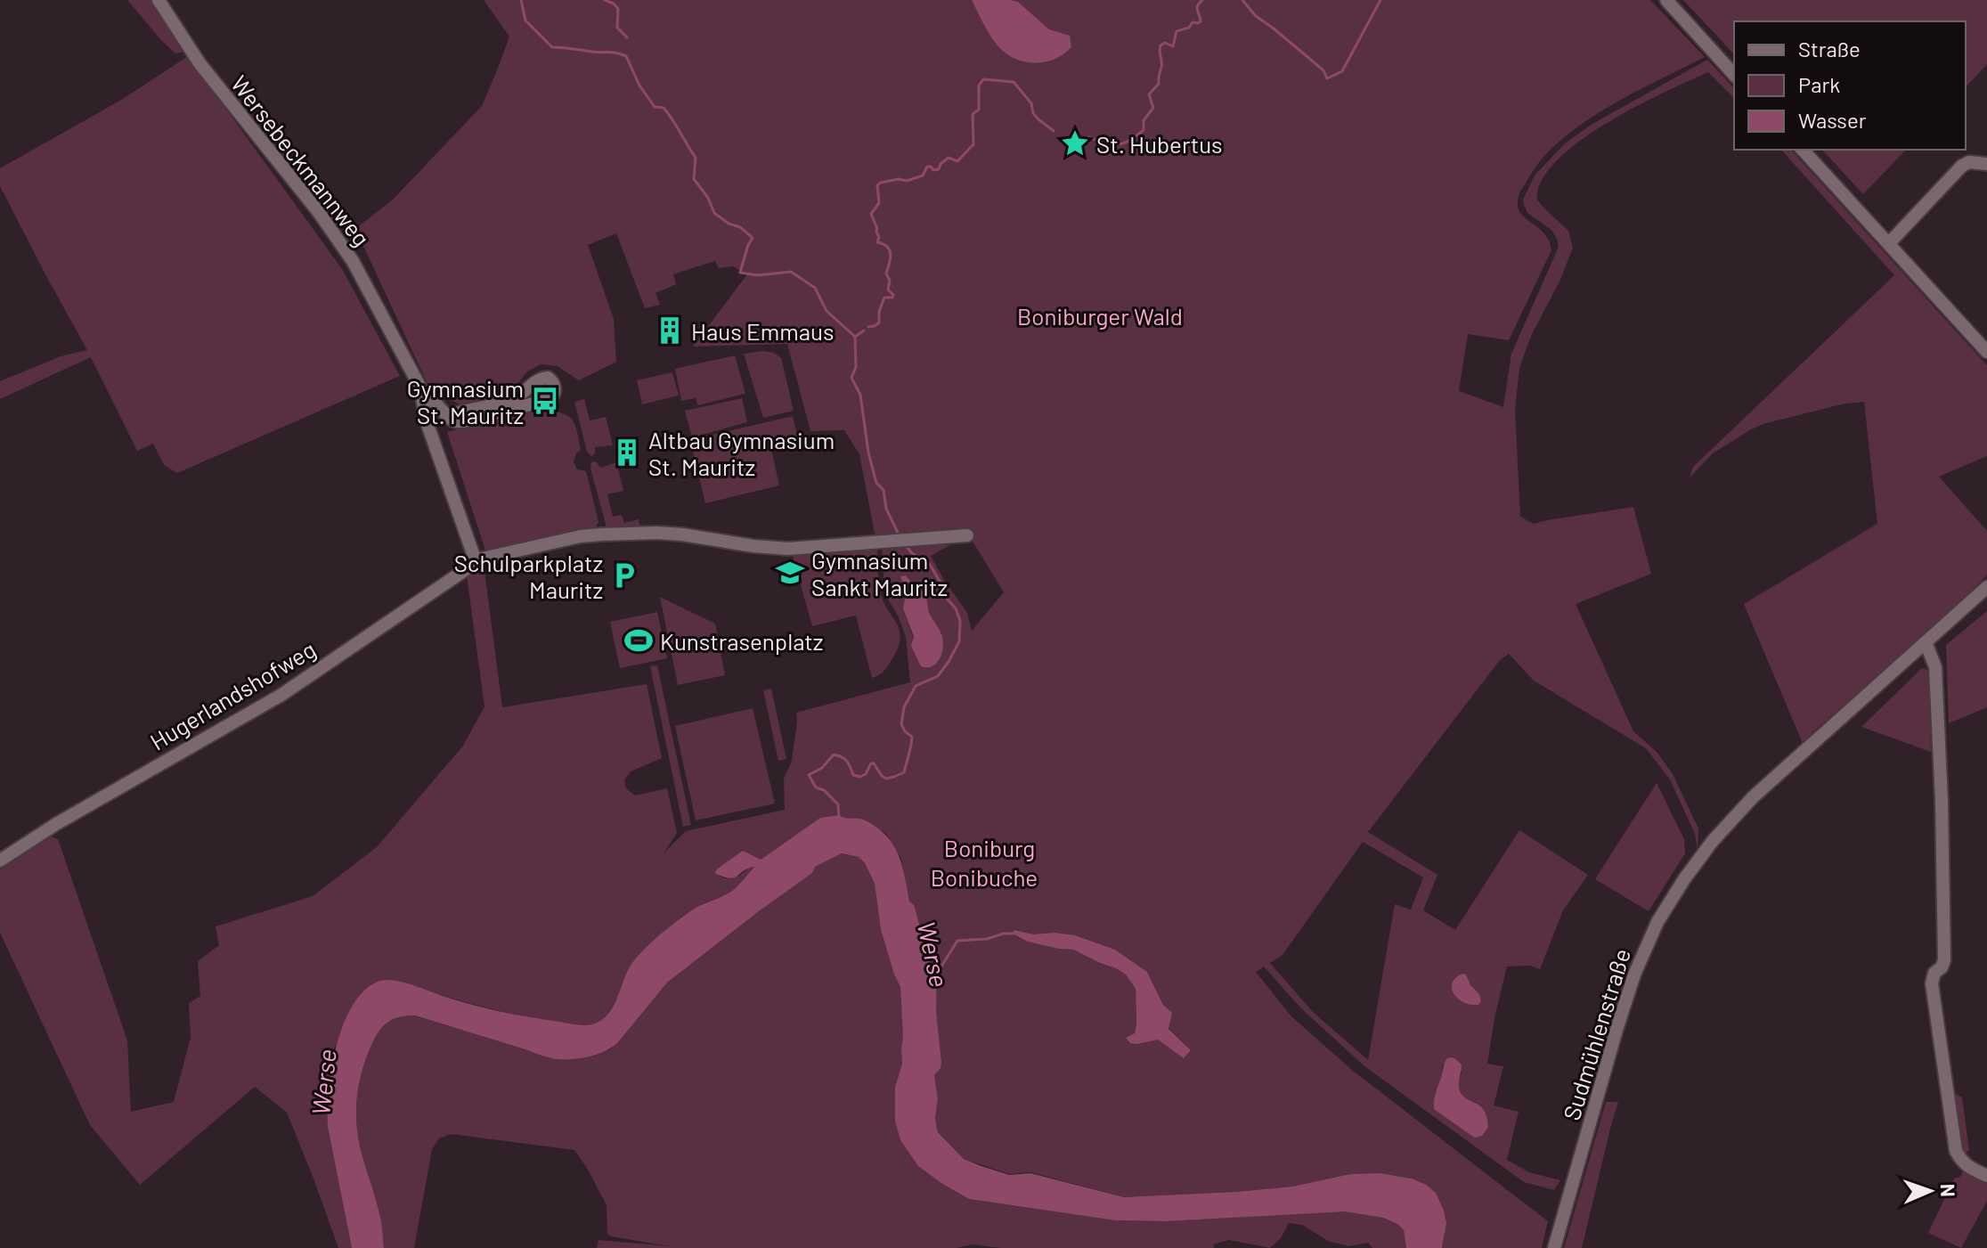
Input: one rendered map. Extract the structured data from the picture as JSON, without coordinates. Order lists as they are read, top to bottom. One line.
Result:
{"streets":{"street":["Wersebeckmannweg","Hugerlandshofweg","Sudmühlenstraße"]},"crossings":[["Wersebeckmannweg","Hugerlandshofweg"]],"water":["Werse"],"parks":["Boniburger Wald","Boniburg","Bonibuche"],"places":{"place":["St. Hubertus"],"building":["Haus Emmaus","Altbau Gymnasium St. Mauritz"],"bus stop":["Gymnasium St. Mauritz"],"school or university":["Gymnasium Sankt Mauritz"],"parking":["Schulparkplatz Mauritz"],"sports":["Kunstrasenplatz"]},"legend":["Straße","Park","Wasser"],"north":"right"}
